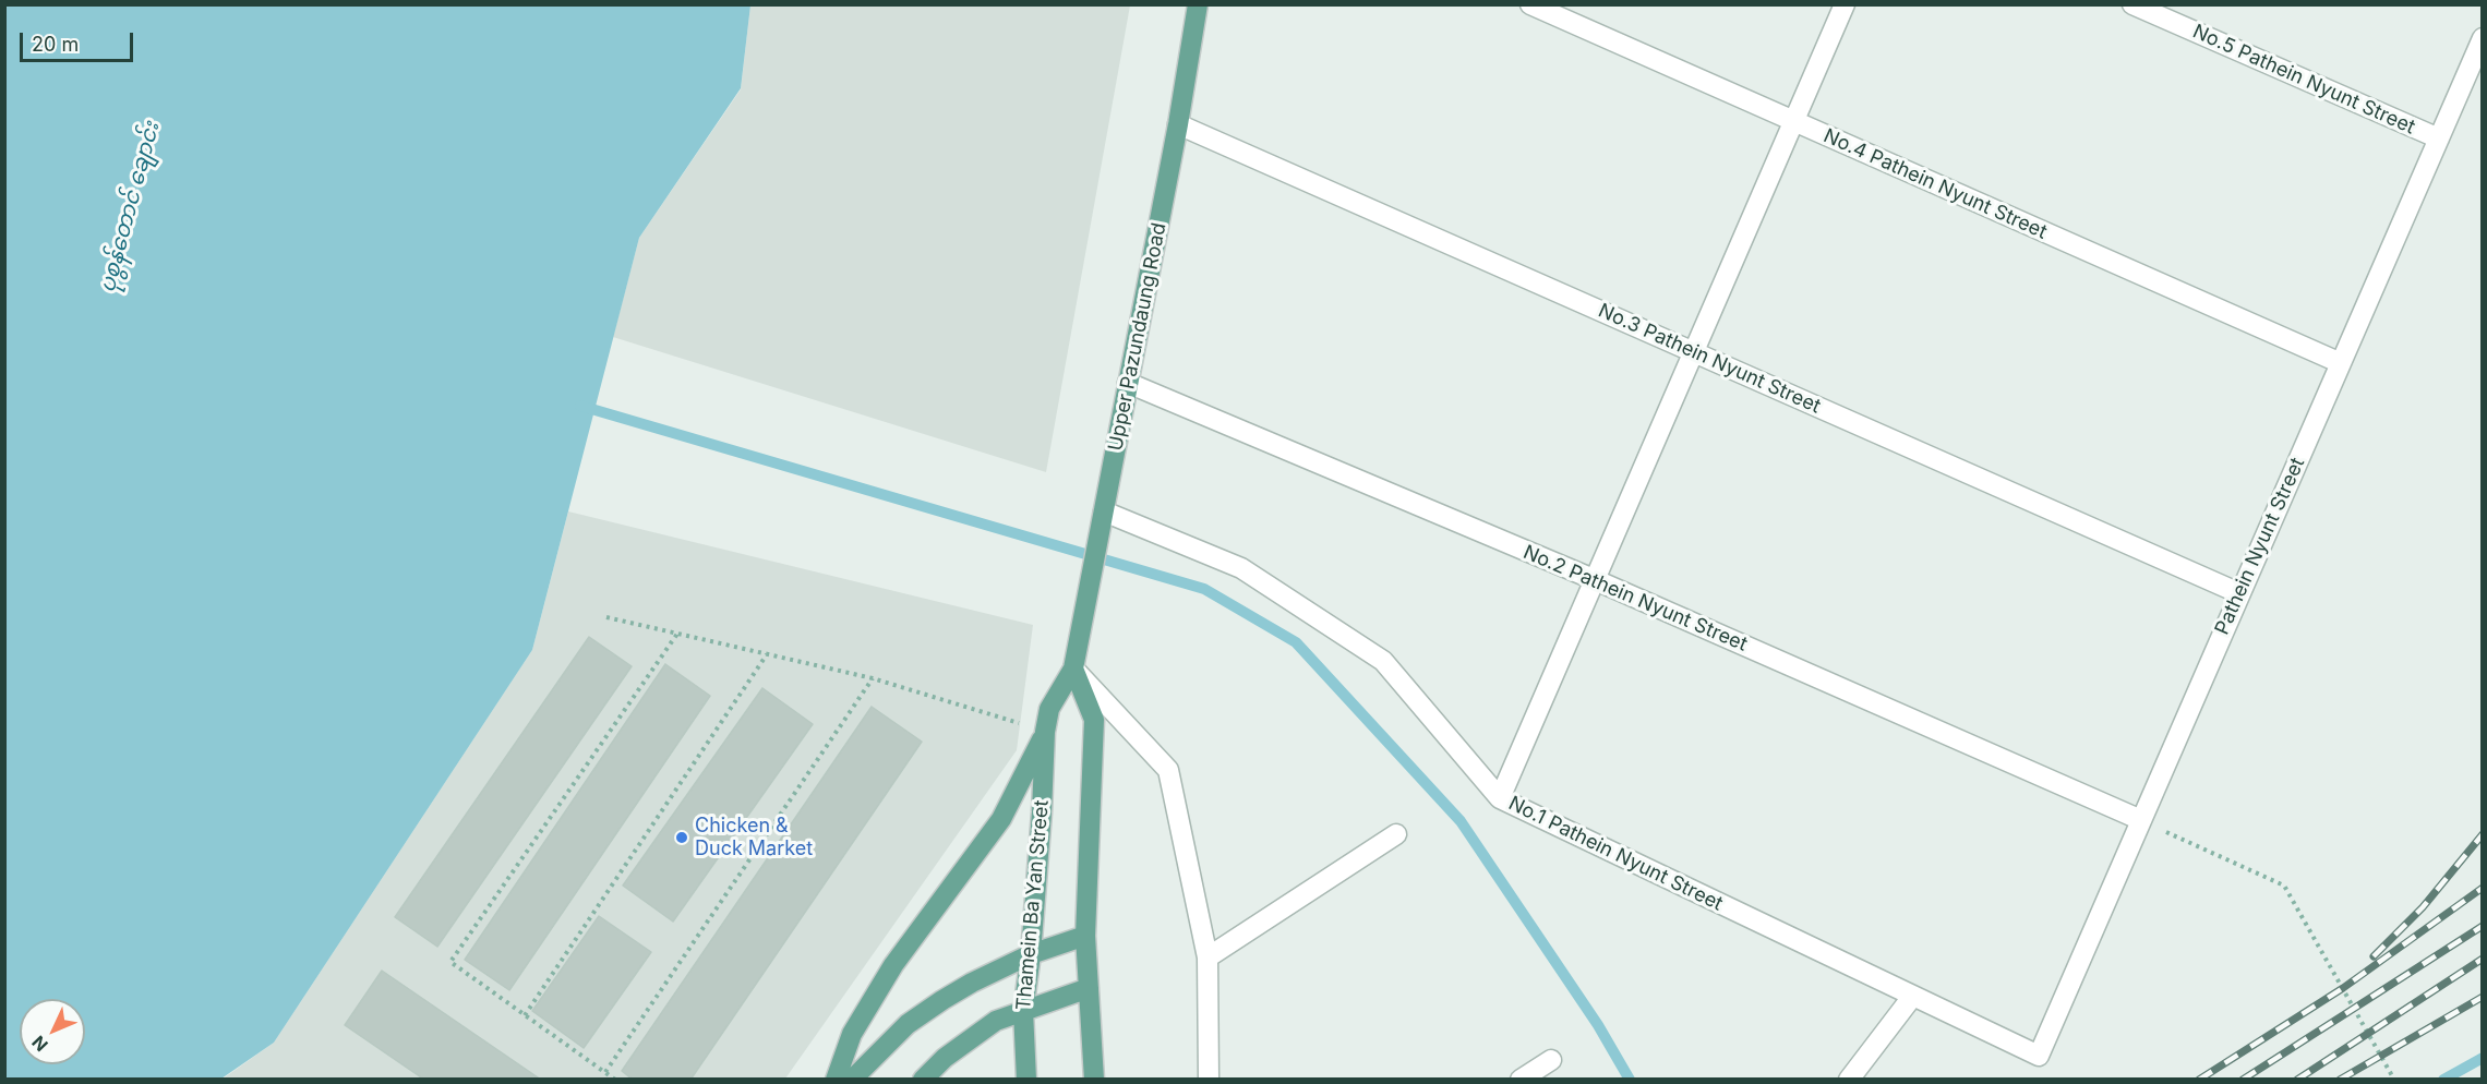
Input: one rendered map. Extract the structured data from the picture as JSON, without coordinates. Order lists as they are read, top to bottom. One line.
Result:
{"streets":{"main road":["Upper Pazundaung Road","Thamein Ba Yan Street"],"street":["No.5 Pathein Nyunt Street","No.4 Pathein Nyunt Street","No.3 Pathein Nyunt Street","Pathein Nyunt Street","No.2 Pathein Nyunt Street","No.1 Pathein Nyunt Street"]},"crossings":[["No.5 Pathein Nyunt Street","Pathein Nyunt Street"],["No.4 Pathein Nyunt Street","Pathein Nyunt Street"],["Upper Pazundaung Road","No.3 Pathein Nyunt Street"],["Upper Pazundaung Road","No.2 Pathein Nyunt Street"],["Upper Pazundaung Road","No.1 Pathein Nyunt Street"],["No.3 Pathein Nyunt Street","Pathein Nyunt Street"],["Pathein Nyunt Street","No.2 Pathein Nyunt Street"],["Pathein Nyunt Street","No.1 Pathein Nyunt Street"]],"water":["ပုစွန်တောင် ချောင်း"],"places":["Chicken & Duck Market"],"scale_bar":"20 m","north":"bottom left"}
